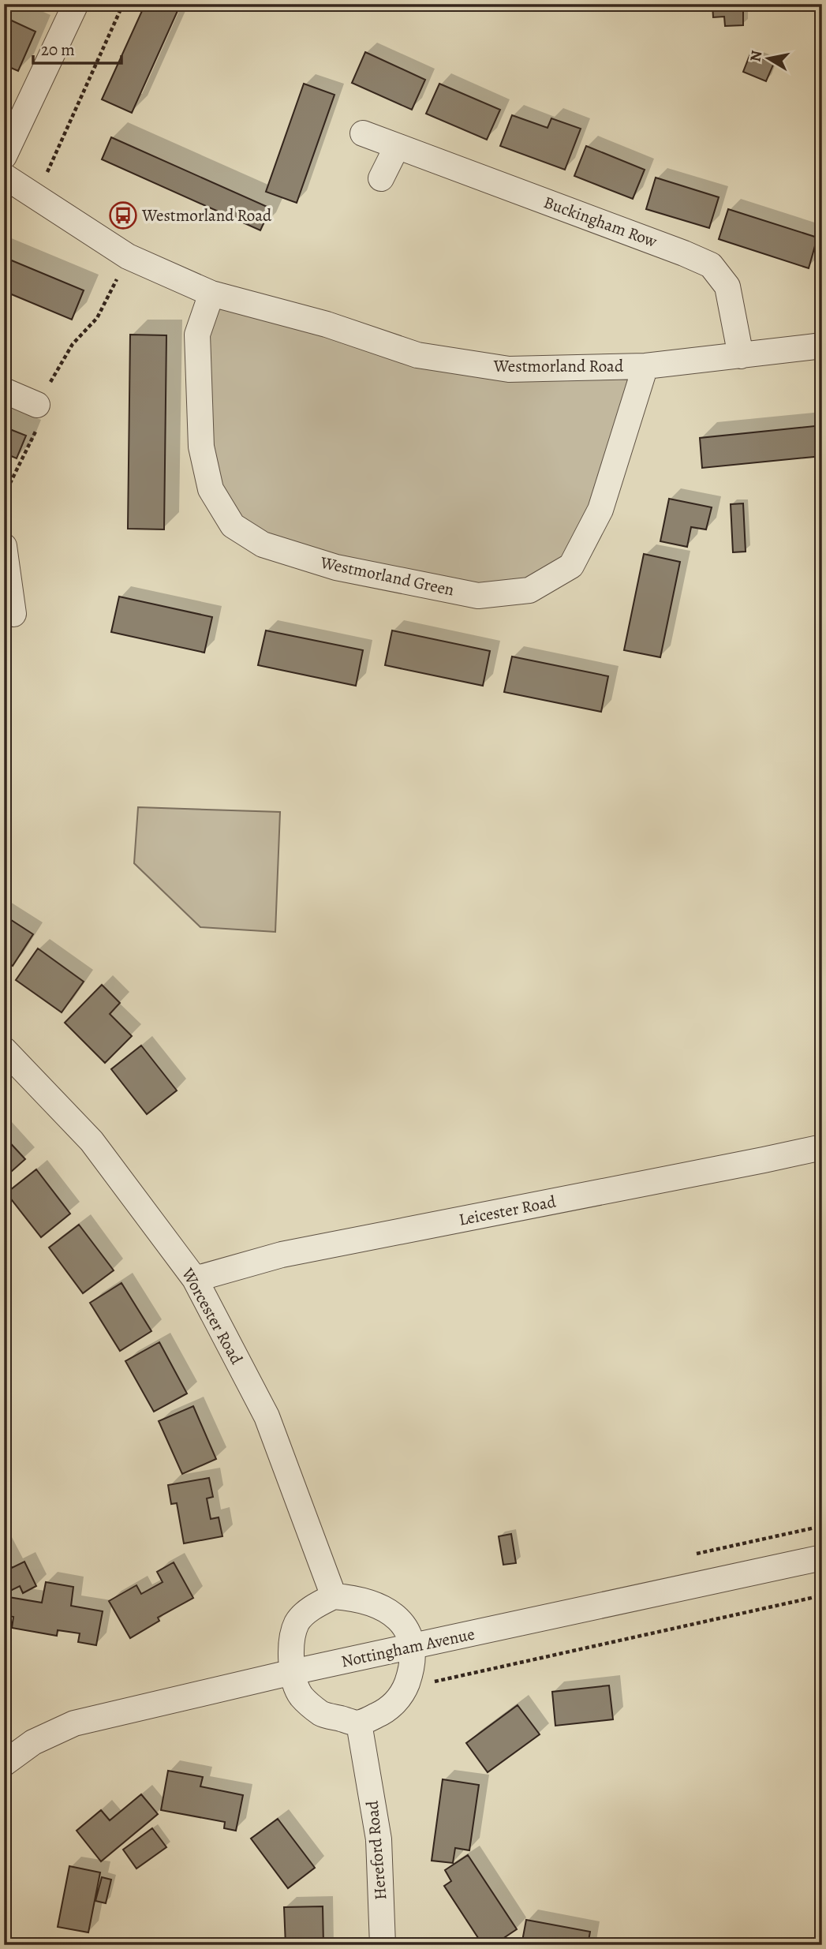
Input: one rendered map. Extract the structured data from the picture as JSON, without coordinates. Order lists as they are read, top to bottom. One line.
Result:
{"streets":{"street":["Buckingham Row","Westmorland Road","Westmorland Green","Leicester Road","Worcester Road","Nottingham Avenue","Hereford Road"]},"crossings":[["Buckingham Row","Westmorland Road"],["Westmorland Road","Westmorland Green"],["Leicester Road","Worcester Road"]],"places":{"bus stop":["Westmorland Road"]},"scale_bar":"20 m","north":"left"}
